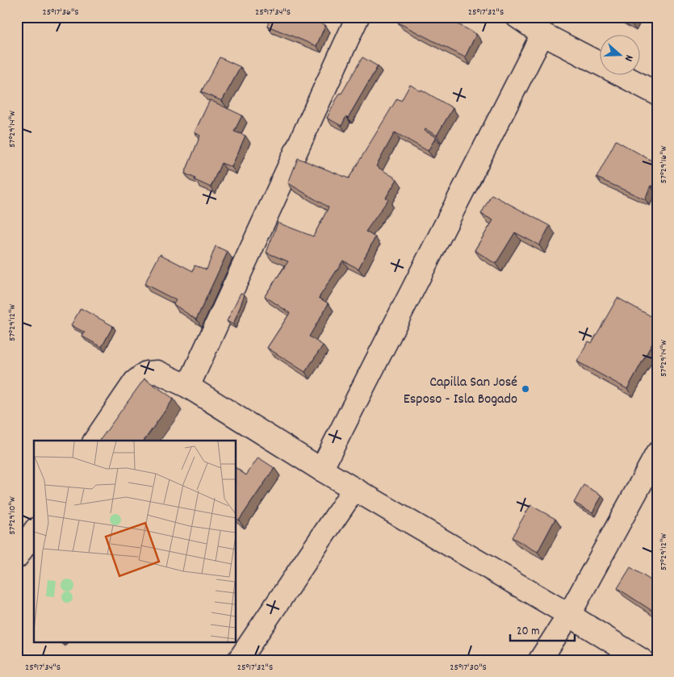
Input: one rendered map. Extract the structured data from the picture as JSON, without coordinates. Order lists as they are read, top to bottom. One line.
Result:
{"places":["Capilla San José Esposo - Isla Bogado"],"scale_bar":"20 m","north":"right","coordinates":["25°17'36\"S","25°17'34\"S","25°17'32\"S","57°29'14\"W","57°29'16\"W","57°29'12\"W","57°29'10\"W","25°17'30\"S"]}
